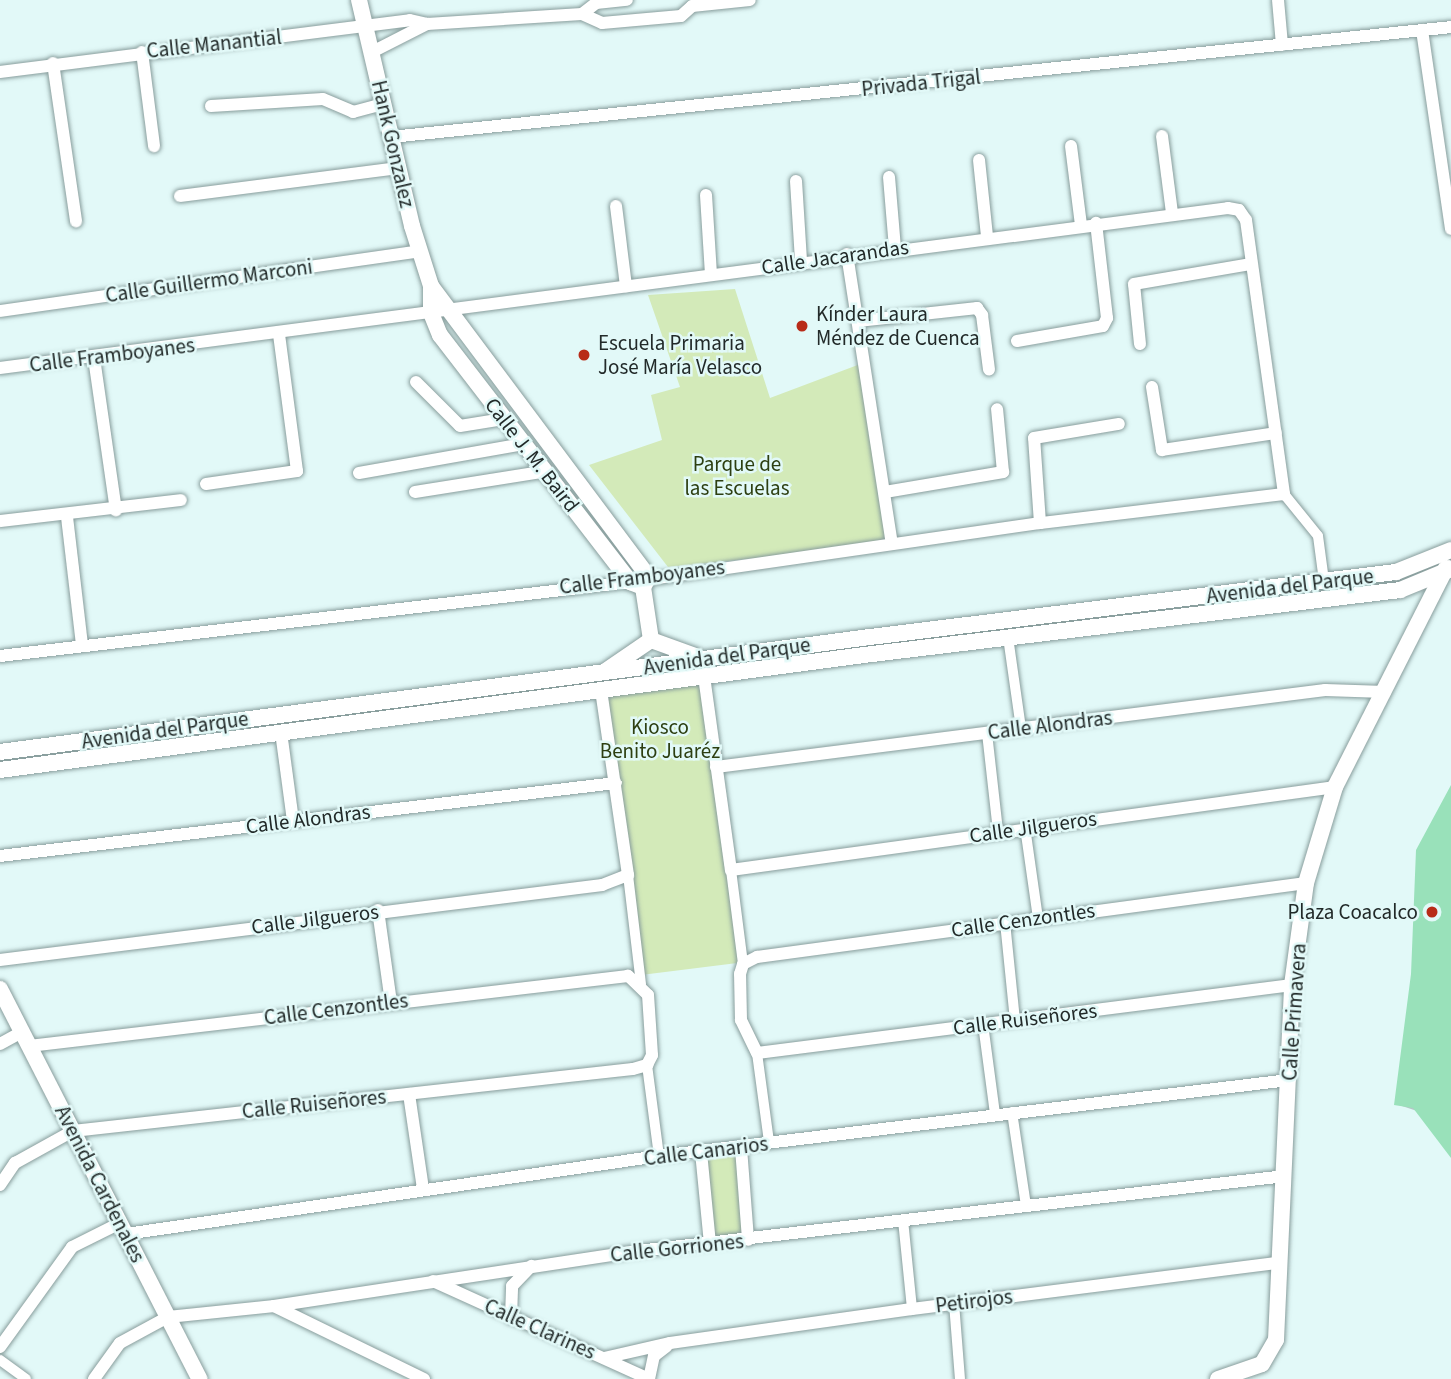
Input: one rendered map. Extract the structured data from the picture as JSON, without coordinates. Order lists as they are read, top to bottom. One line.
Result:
{"streets":{"street":["Calle Manantial","Privada Trigal","Hank Gonzalez","Calle Jacarandas","Calle Guillermo Marconi","Calle Framboyanes","Calle J. M. Baird","Avenida del Parque","Calle Alondras","Calle Jilgueros","Calle Cenzontles","Calle Primavera","Calle Ruiseñores","Calle Canarios","Avenida Cardenales","Calle Gorriones","Petirojos","Calle Clarines"]},"crossings":[["Calle Manantial","Hank Gonzalez"],["Privada Trigal","Hank Gonzalez"],["Hank Gonzalez","Calle Jacarandas"],["Hank Gonzalez","Calle Guillermo Marconi"],["Hank Gonzalez","Calle Framboyanes"],["Hank Gonzalez","Calle J. M. Baird"],["Calle Jacarandas","Calle Framboyanes"],["Calle Jacarandas","Calle J. M. Baird"],["Calle Framboyanes","Calle J. M. Baird"],["Avenida del Parque","Calle Primavera"],["Calle Alondras","Calle Primavera"],["Calle Jilgueros","Calle Primavera"],["Calle Cenzontles","Calle Primavera"],["Calle Cenzontles","Avenida Cardenales"],["Calle Primavera","Calle Ruiseñores"],["Calle Primavera","Calle Canarios"],["Calle Primavera","Calle Gorriones"],["Calle Primavera","Petirojos"],["Calle Ruiseñores","Avenida Cardenales"],["Calle Canarios","Avenida Cardenales"],["Avenida Cardenales","Calle Gorriones"],["Calle Gorriones","Calle Clarines"],["Petirojos","Calle Clarines"]],"parks":["Parque de las Escuelas","Kiosco Benito Juaréz"],"places":["Kínder Laura Méndez de Cuenca","Escuela Primaria José María Velasco","Plaza Coacalco"]}
